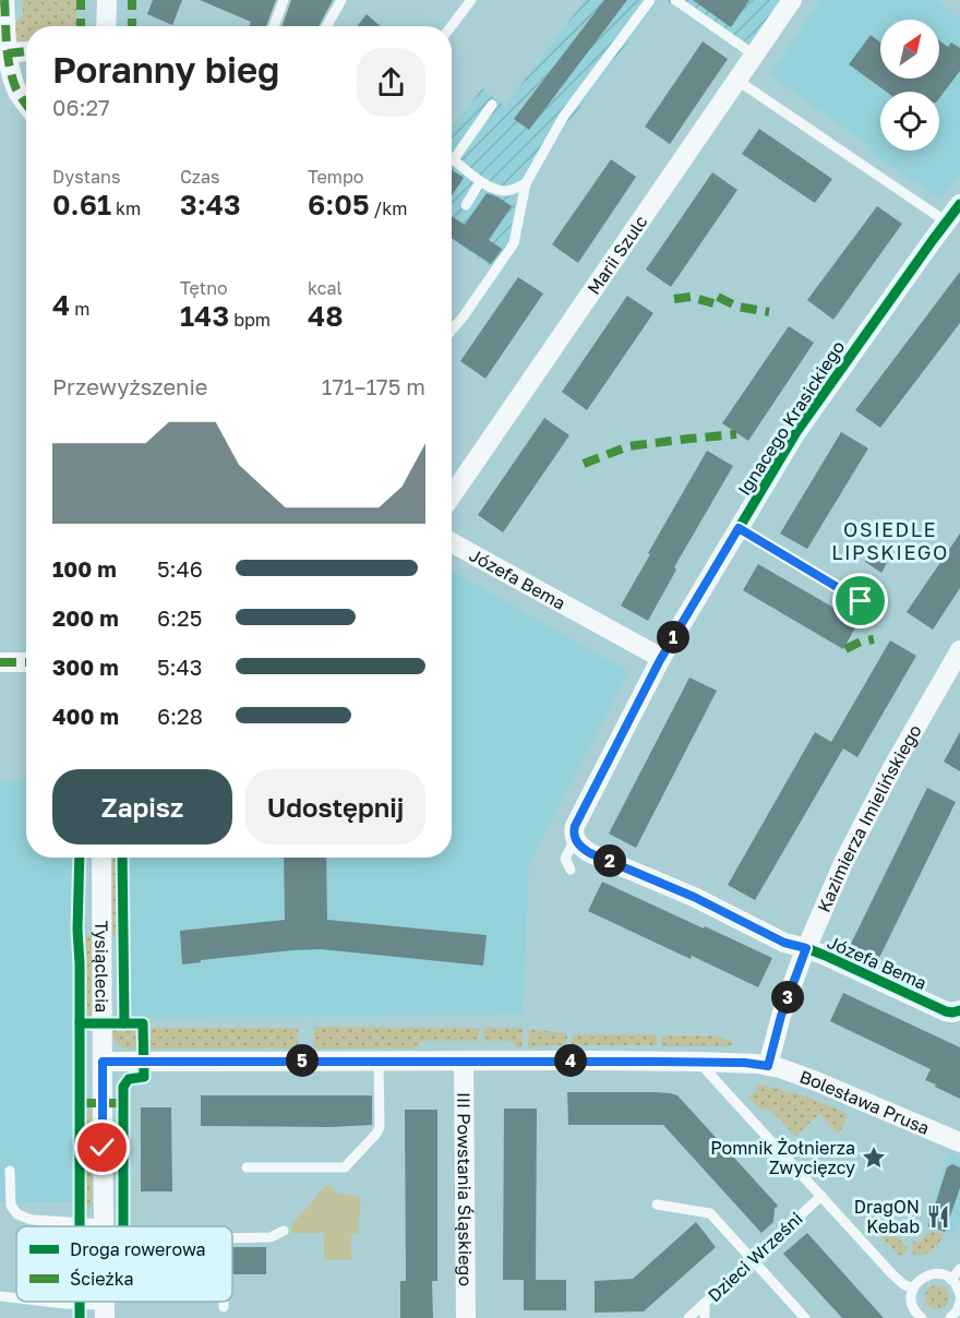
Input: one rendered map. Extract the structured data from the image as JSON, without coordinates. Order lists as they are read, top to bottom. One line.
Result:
{"streets":{"street":["Marii Szulc","Ignacego Krasickiego","Józefa Bema","Kazimierza Imielińskiego","Tysiąclecia","Bolesława Prusa","III Powstania Śląskiego"],"lane":["Dzieci Wrześni"]},"crossings":[["Ignacego Krasickiego","Józefa Bema"],["Józefa Bema","Kazimierza Imielińskiego"],["Kazimierza Imielińskiego","Bolesława Prusa"],["Tysiąclecia","Bolesława Prusa"],["Bolesława Prusa","III Powstania Śląskiego"]],"districts":["OSIEDLE LIPSKIEGO"],"places":{"place":["Pomnik Żołnierza Zwycięzcy"],"restaurant":["DragON Kebab"]},"legend":["Droga rowerowa","Ścieżka"],"north":"top right","page":{"heading":["Poranny bieg","06:27"],"stats":[["Dystans","0.61 km"],["Czas","3:43"],["Tempo","6:05 /km"],["4 m"],["Tętno","143 bpm"],["kcal","48"]],"chart":["Przewyższenie","171–175 m"],"list":[{"name":"100 m","note":"5:46"},{"name":"200 m","note":"6:25"},{"name":"300 m","note":"5:43"},{"name":"400 m","note":"6:28"}],"pins":["1","2","3","4","5"],"buttons":["Zapisz","Udostępnij"]}}
